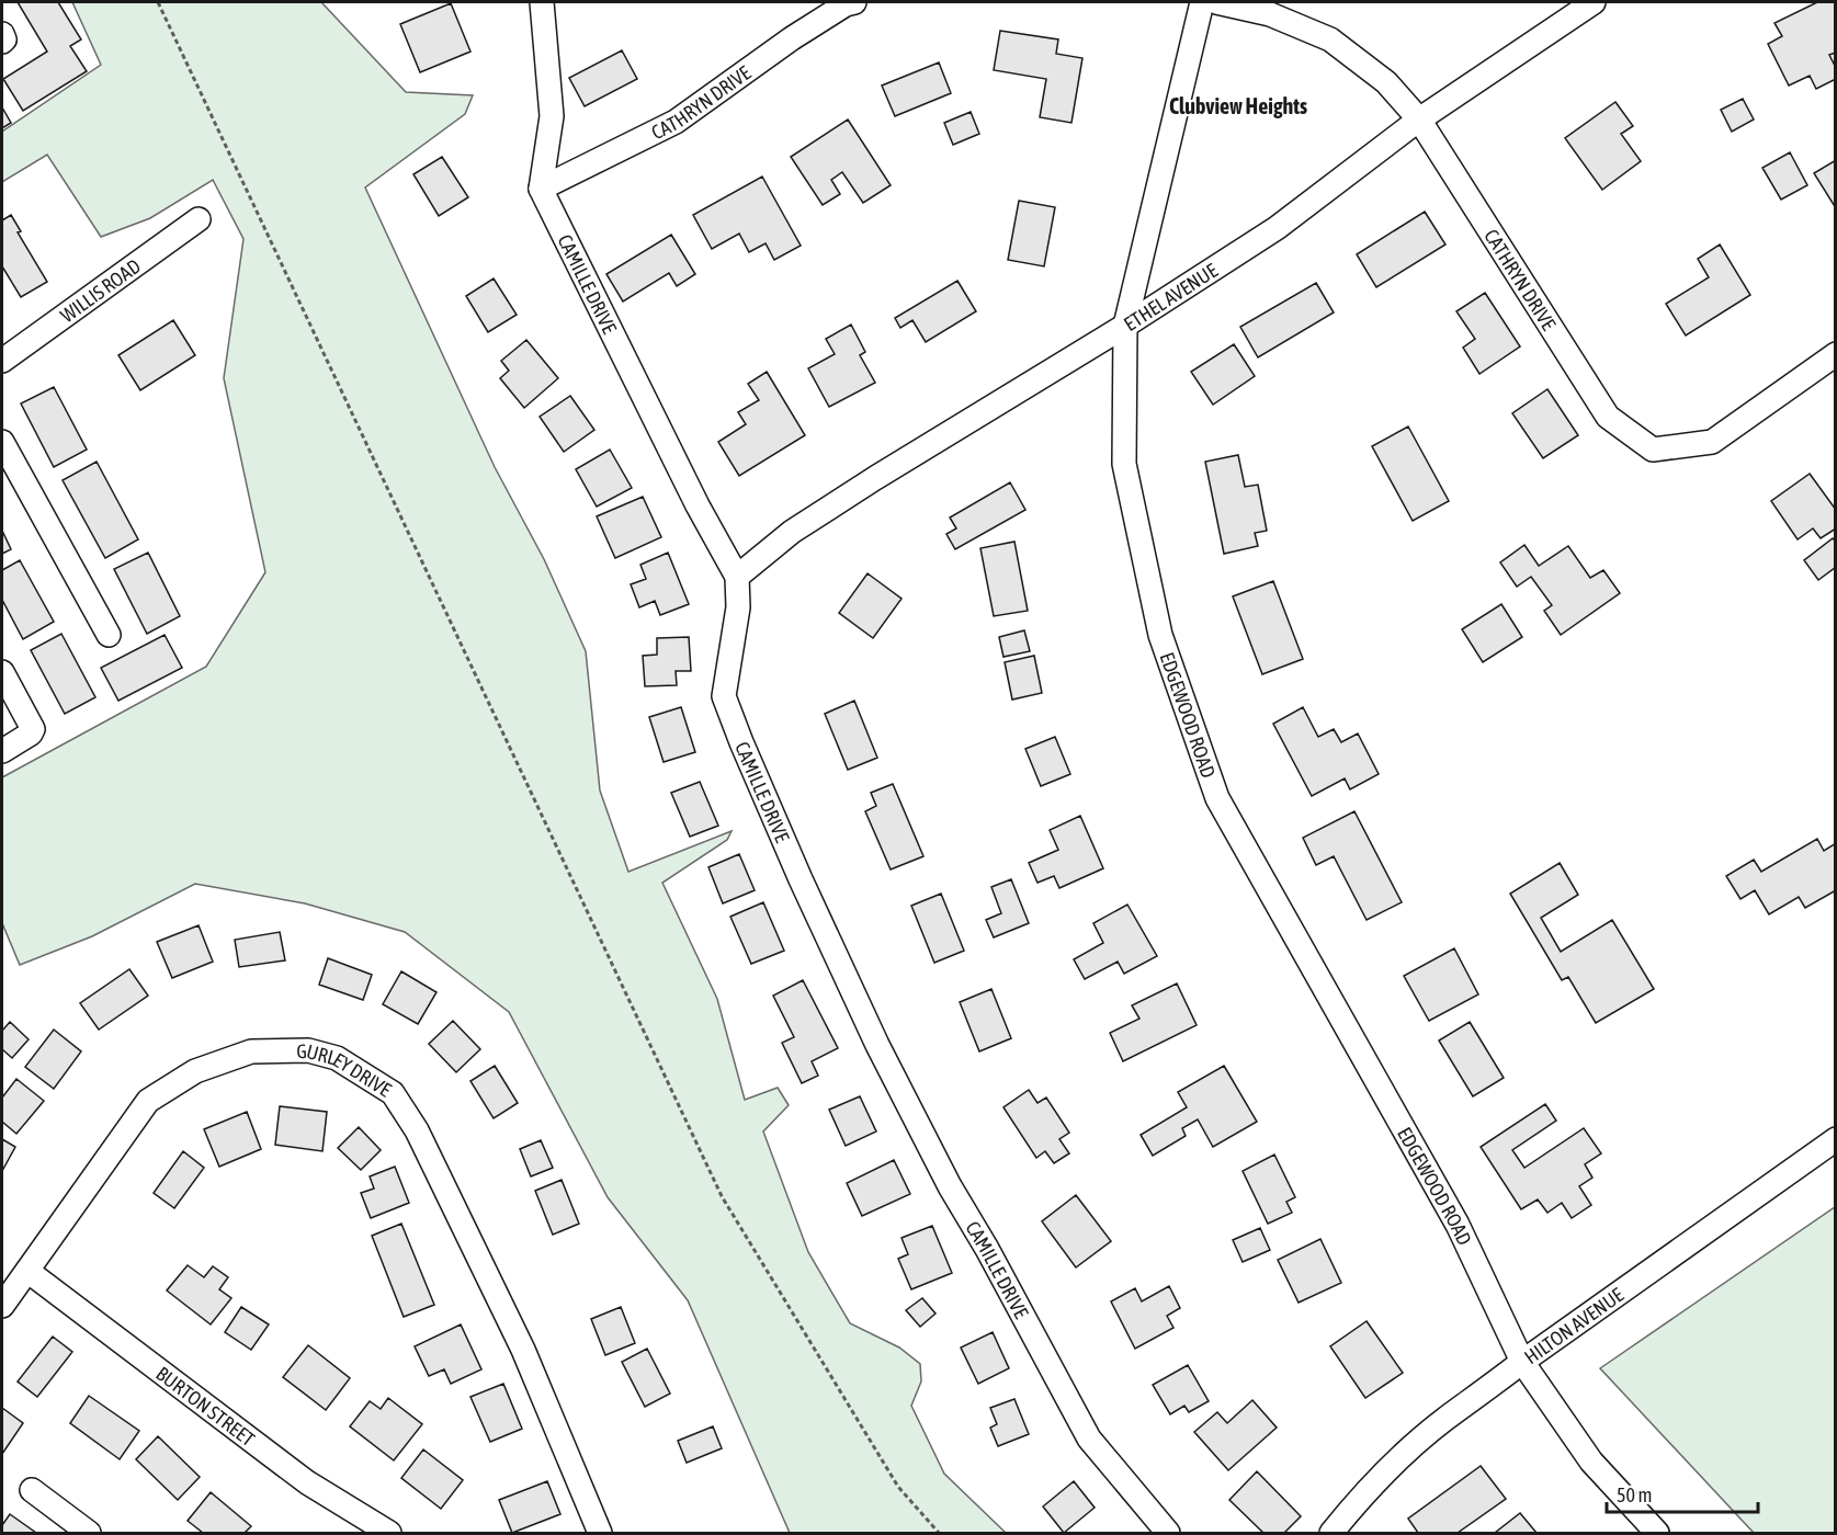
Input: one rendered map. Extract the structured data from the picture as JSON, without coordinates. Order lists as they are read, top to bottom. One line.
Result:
{"streets":{"street":["CATHRYN DRIVE","CAMILLE DRIVE","WILLIS ROAD","ETHEL AVENUE","EDGEWOOD ROAD","GURLEY DRIVE","HILTON AVENUE","BURTON STREET"]},"crossings":[["CATHRYN DRIVE","CAMILLE DRIVE"],["CATHRYN DRIVE","ETHEL AVENUE"],["CAMILLE DRIVE","ETHEL AVENUE"],["ETHEL AVENUE","EDGEWOOD ROAD"],["EDGEWOOD ROAD","HILTON AVENUE"],["GURLEY DRIVE","BURTON STREET"]],"districts":["Clubview Heights"],"scale_bar":"50 m"}
